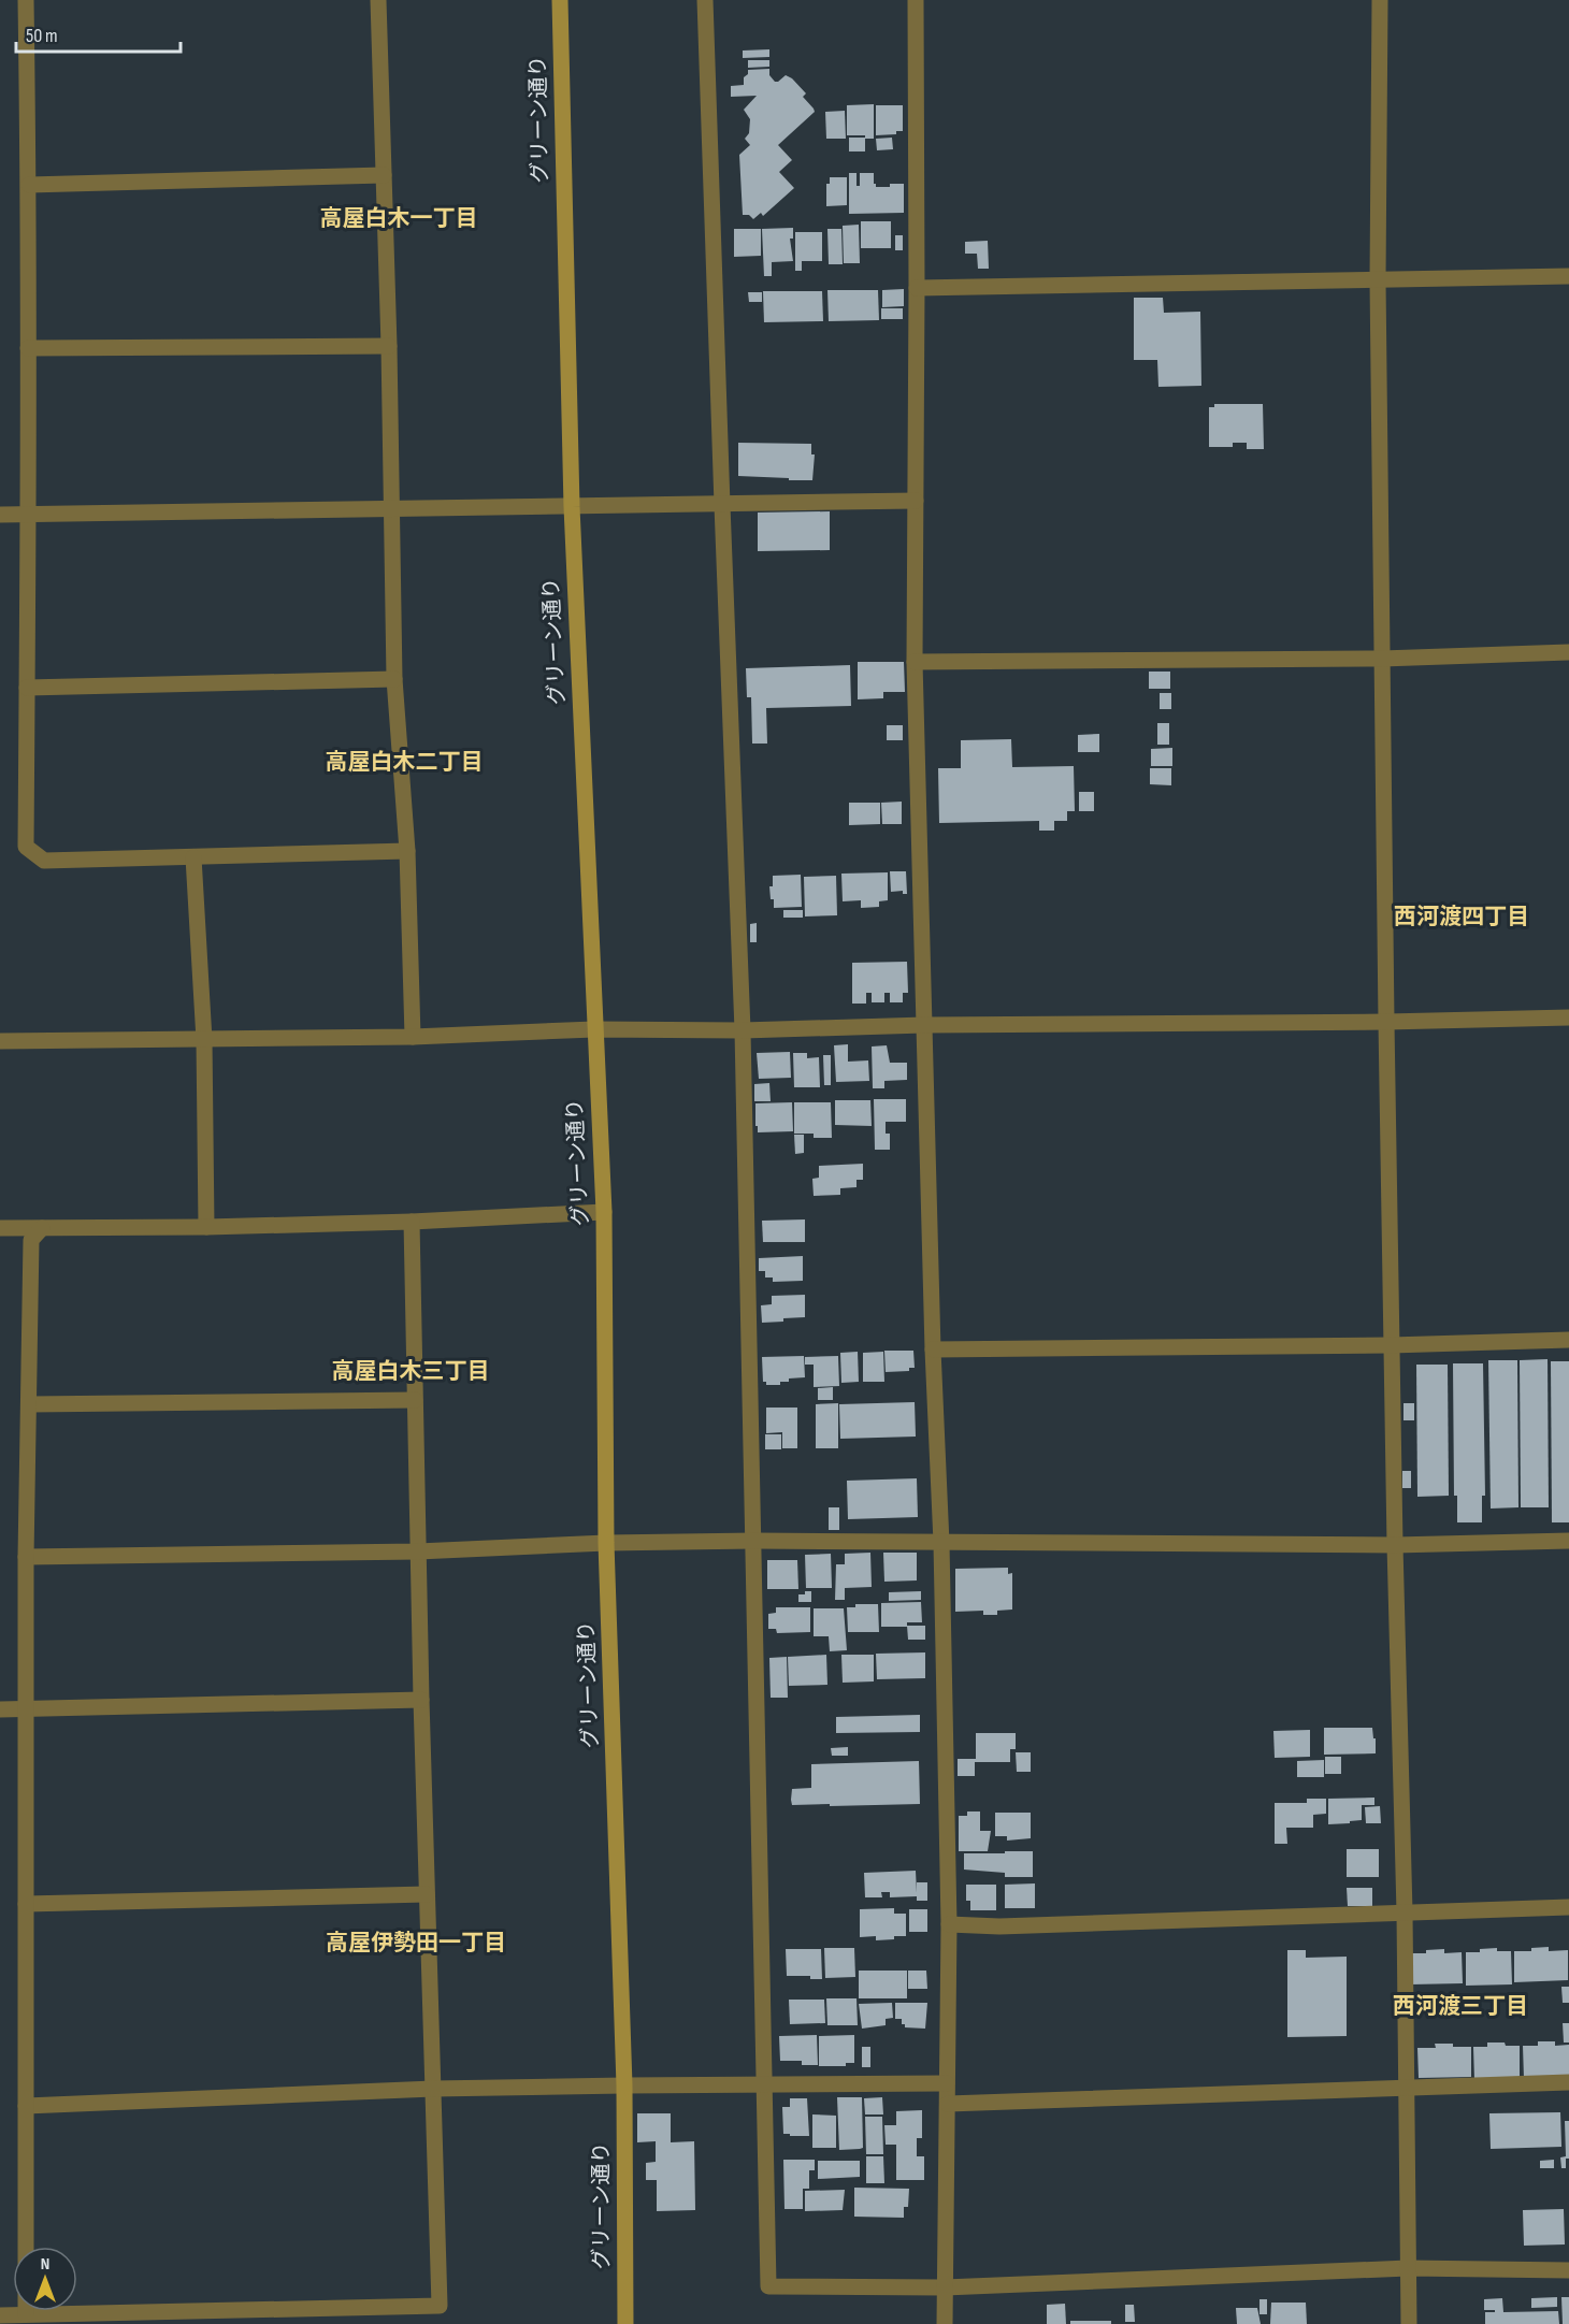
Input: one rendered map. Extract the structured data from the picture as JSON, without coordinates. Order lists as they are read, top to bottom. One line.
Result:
{"streets":{"street":["グリーン通り"]},"districts":["高屋白木一丁目","高屋白木二丁目","西河渡四丁目","高屋白木三丁目","高屋伊勢田一丁目","西河渡三丁目"],"scale_bar":"50 m","north":"top"}
